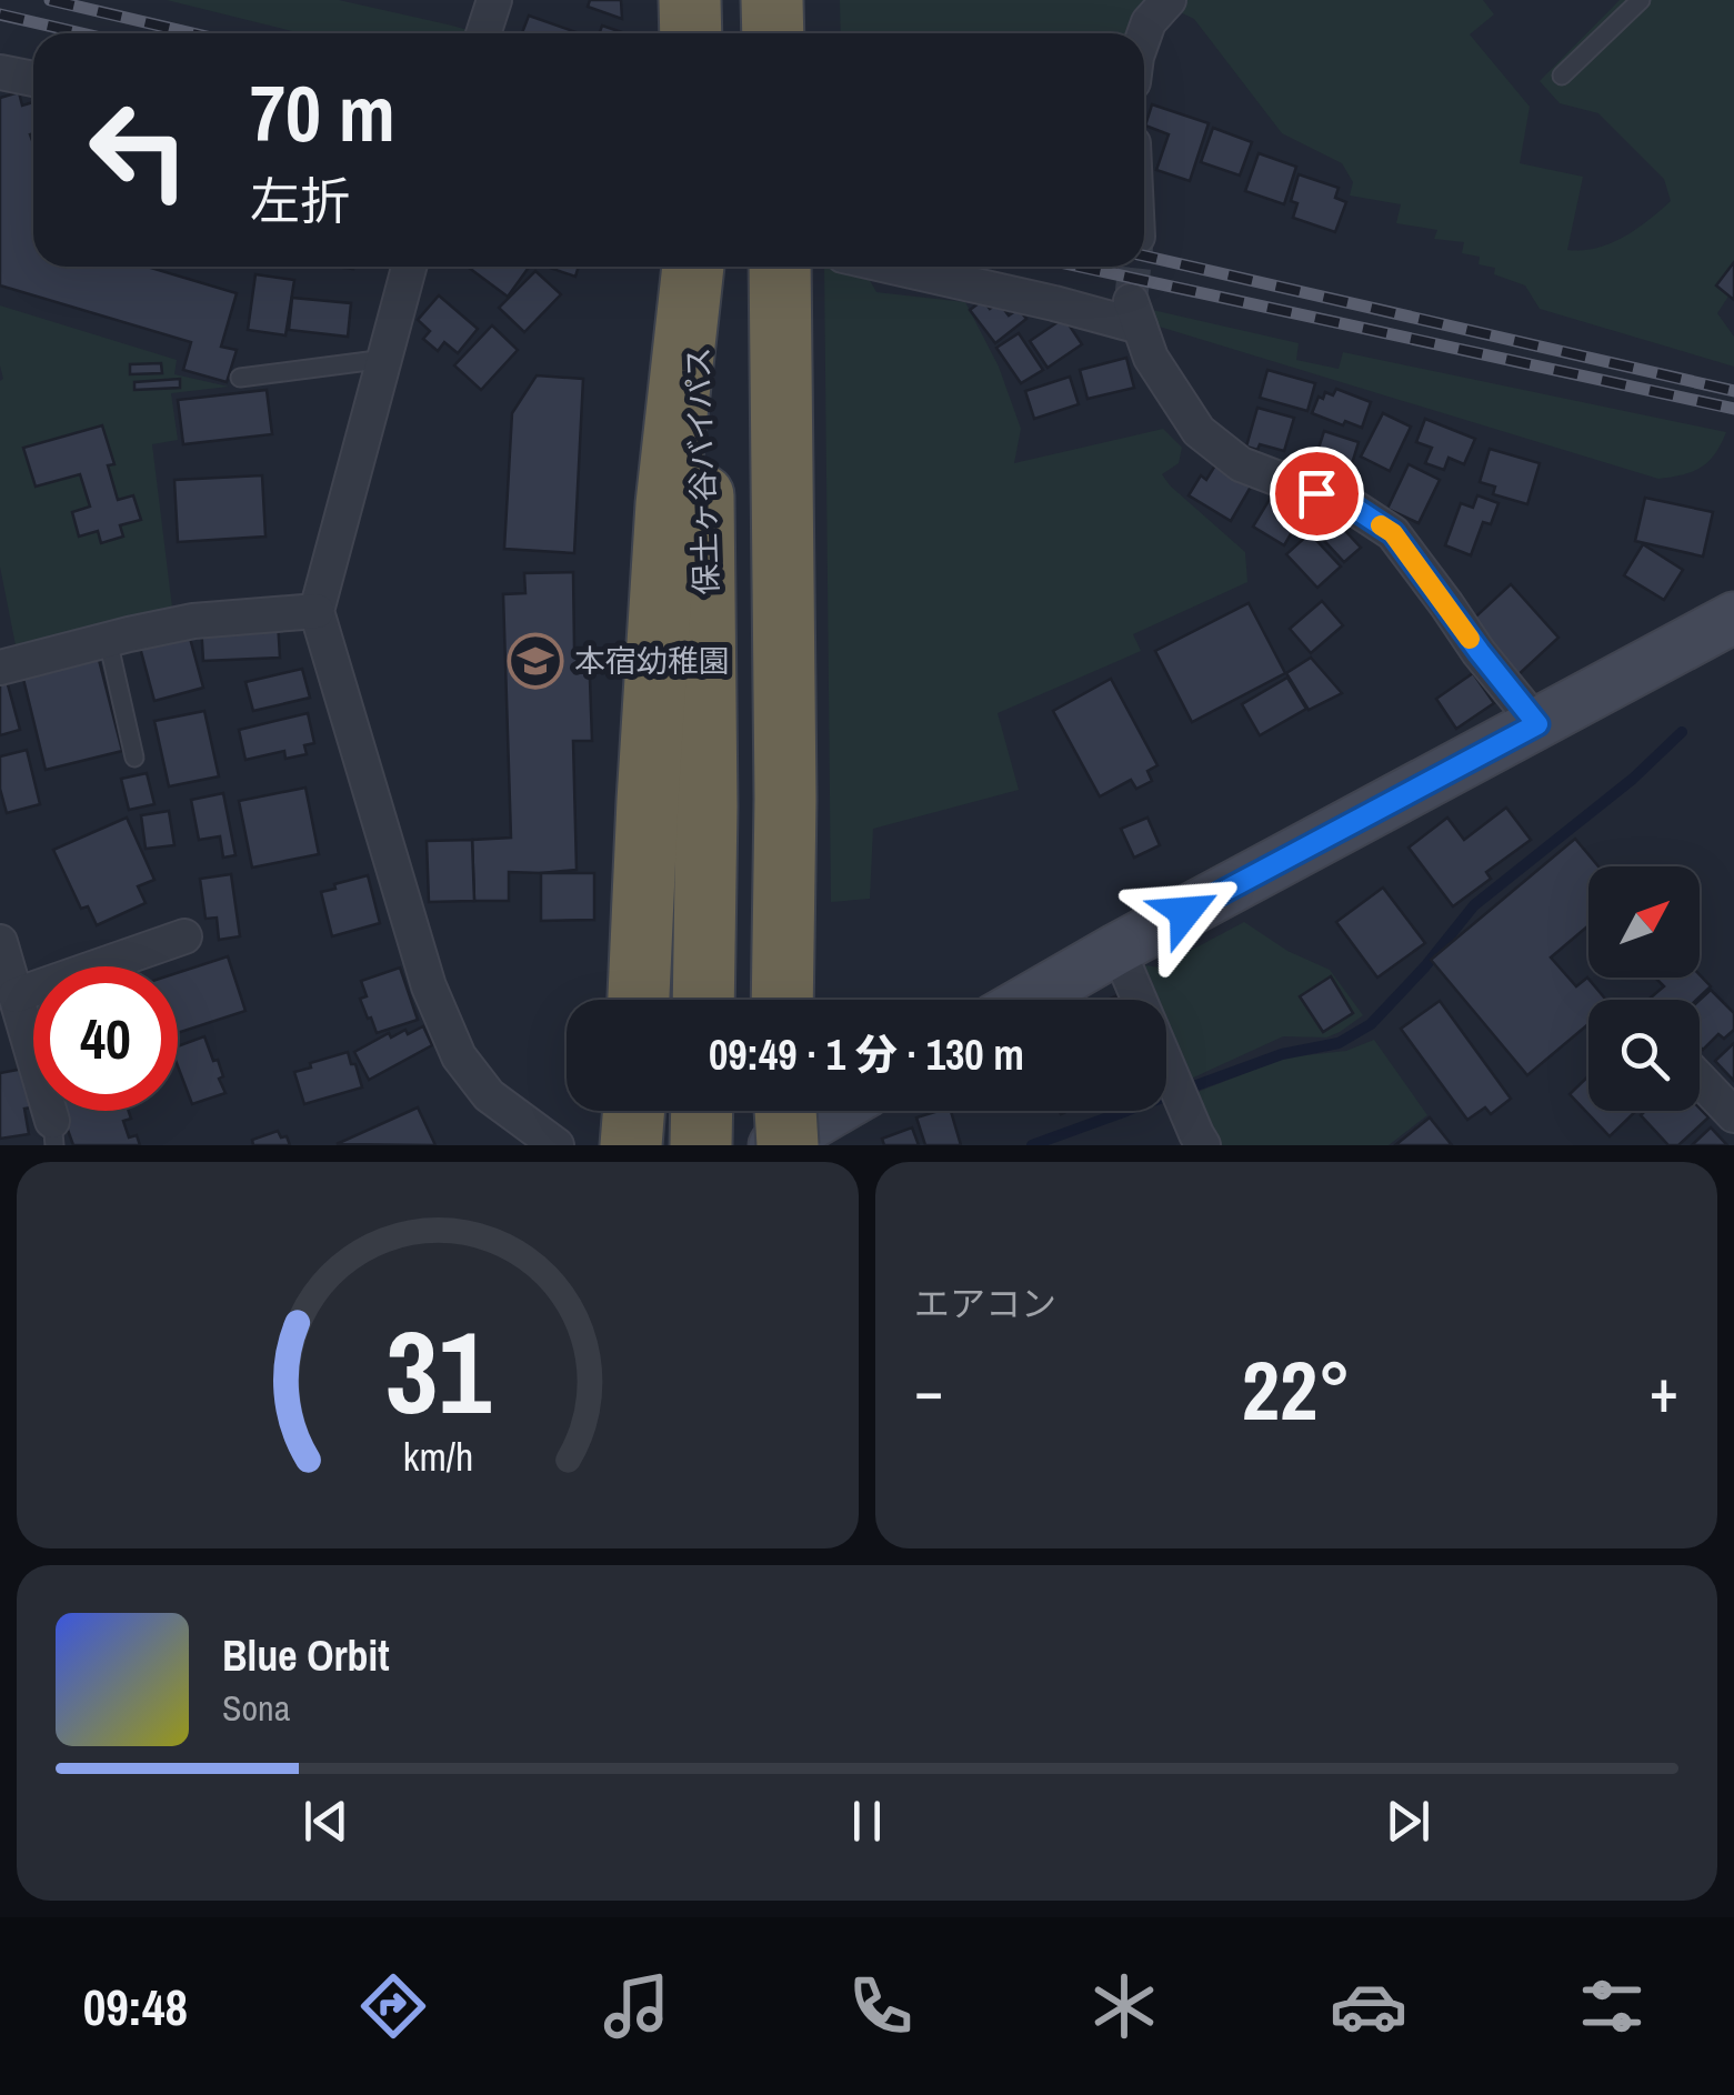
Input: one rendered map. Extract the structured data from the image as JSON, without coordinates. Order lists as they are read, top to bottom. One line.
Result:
{"streets":{"highway":["保土ヶ谷バイパス"]},"places":{"school or university":["本宿幼稚園"]},"north":"top right","page":{"turn":["70 m","左折"],"limit":"40","trip":"09:49 · 1 分 · 130 m","tile":"エアコン","heat":["−","22°","+"],"song":["Blue Orbit","Sona"],"tabs":"09:48","gauge":["31","km/h"]}}
